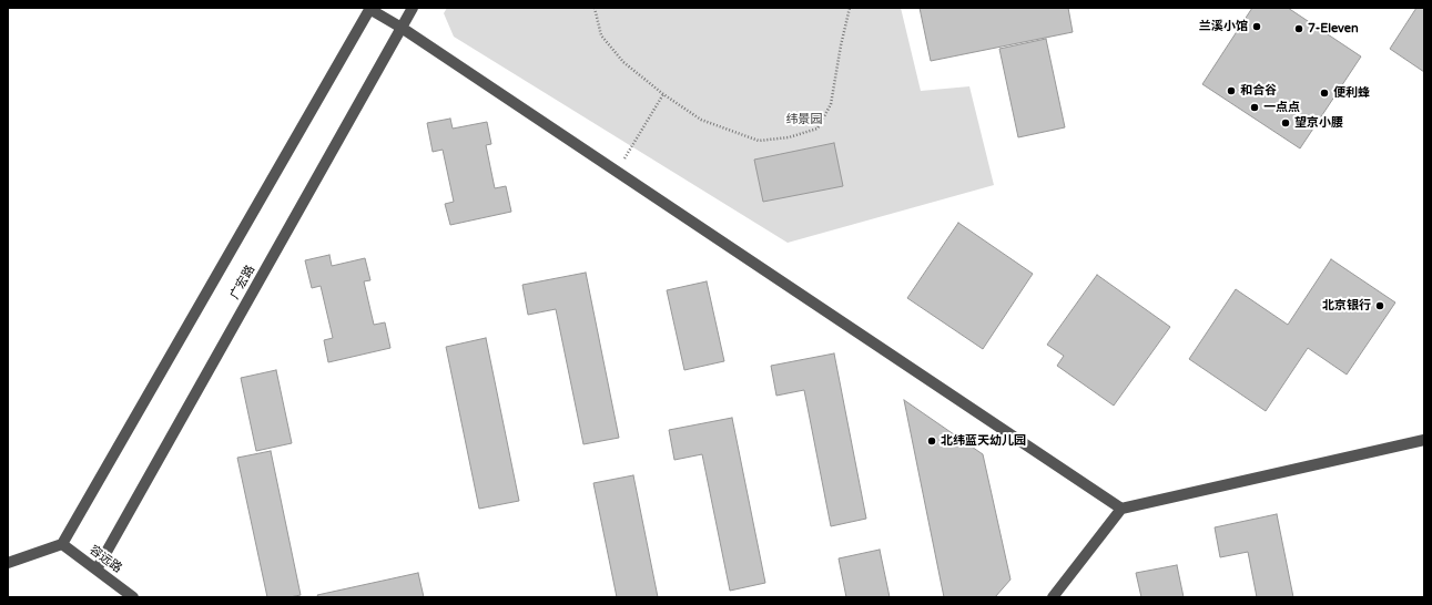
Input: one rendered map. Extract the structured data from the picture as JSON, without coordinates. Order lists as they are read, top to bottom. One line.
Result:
{"streets":{"street":["广宏路","容远路"]},"crossings":[["广宏路","容远路"]],"parks":["纬景园"],"places":["兰溪小馆","7-Eleven","和合谷","便利蜂","一点点","望京小腰","北京银行","北纬蓝天幼儿园"]}
